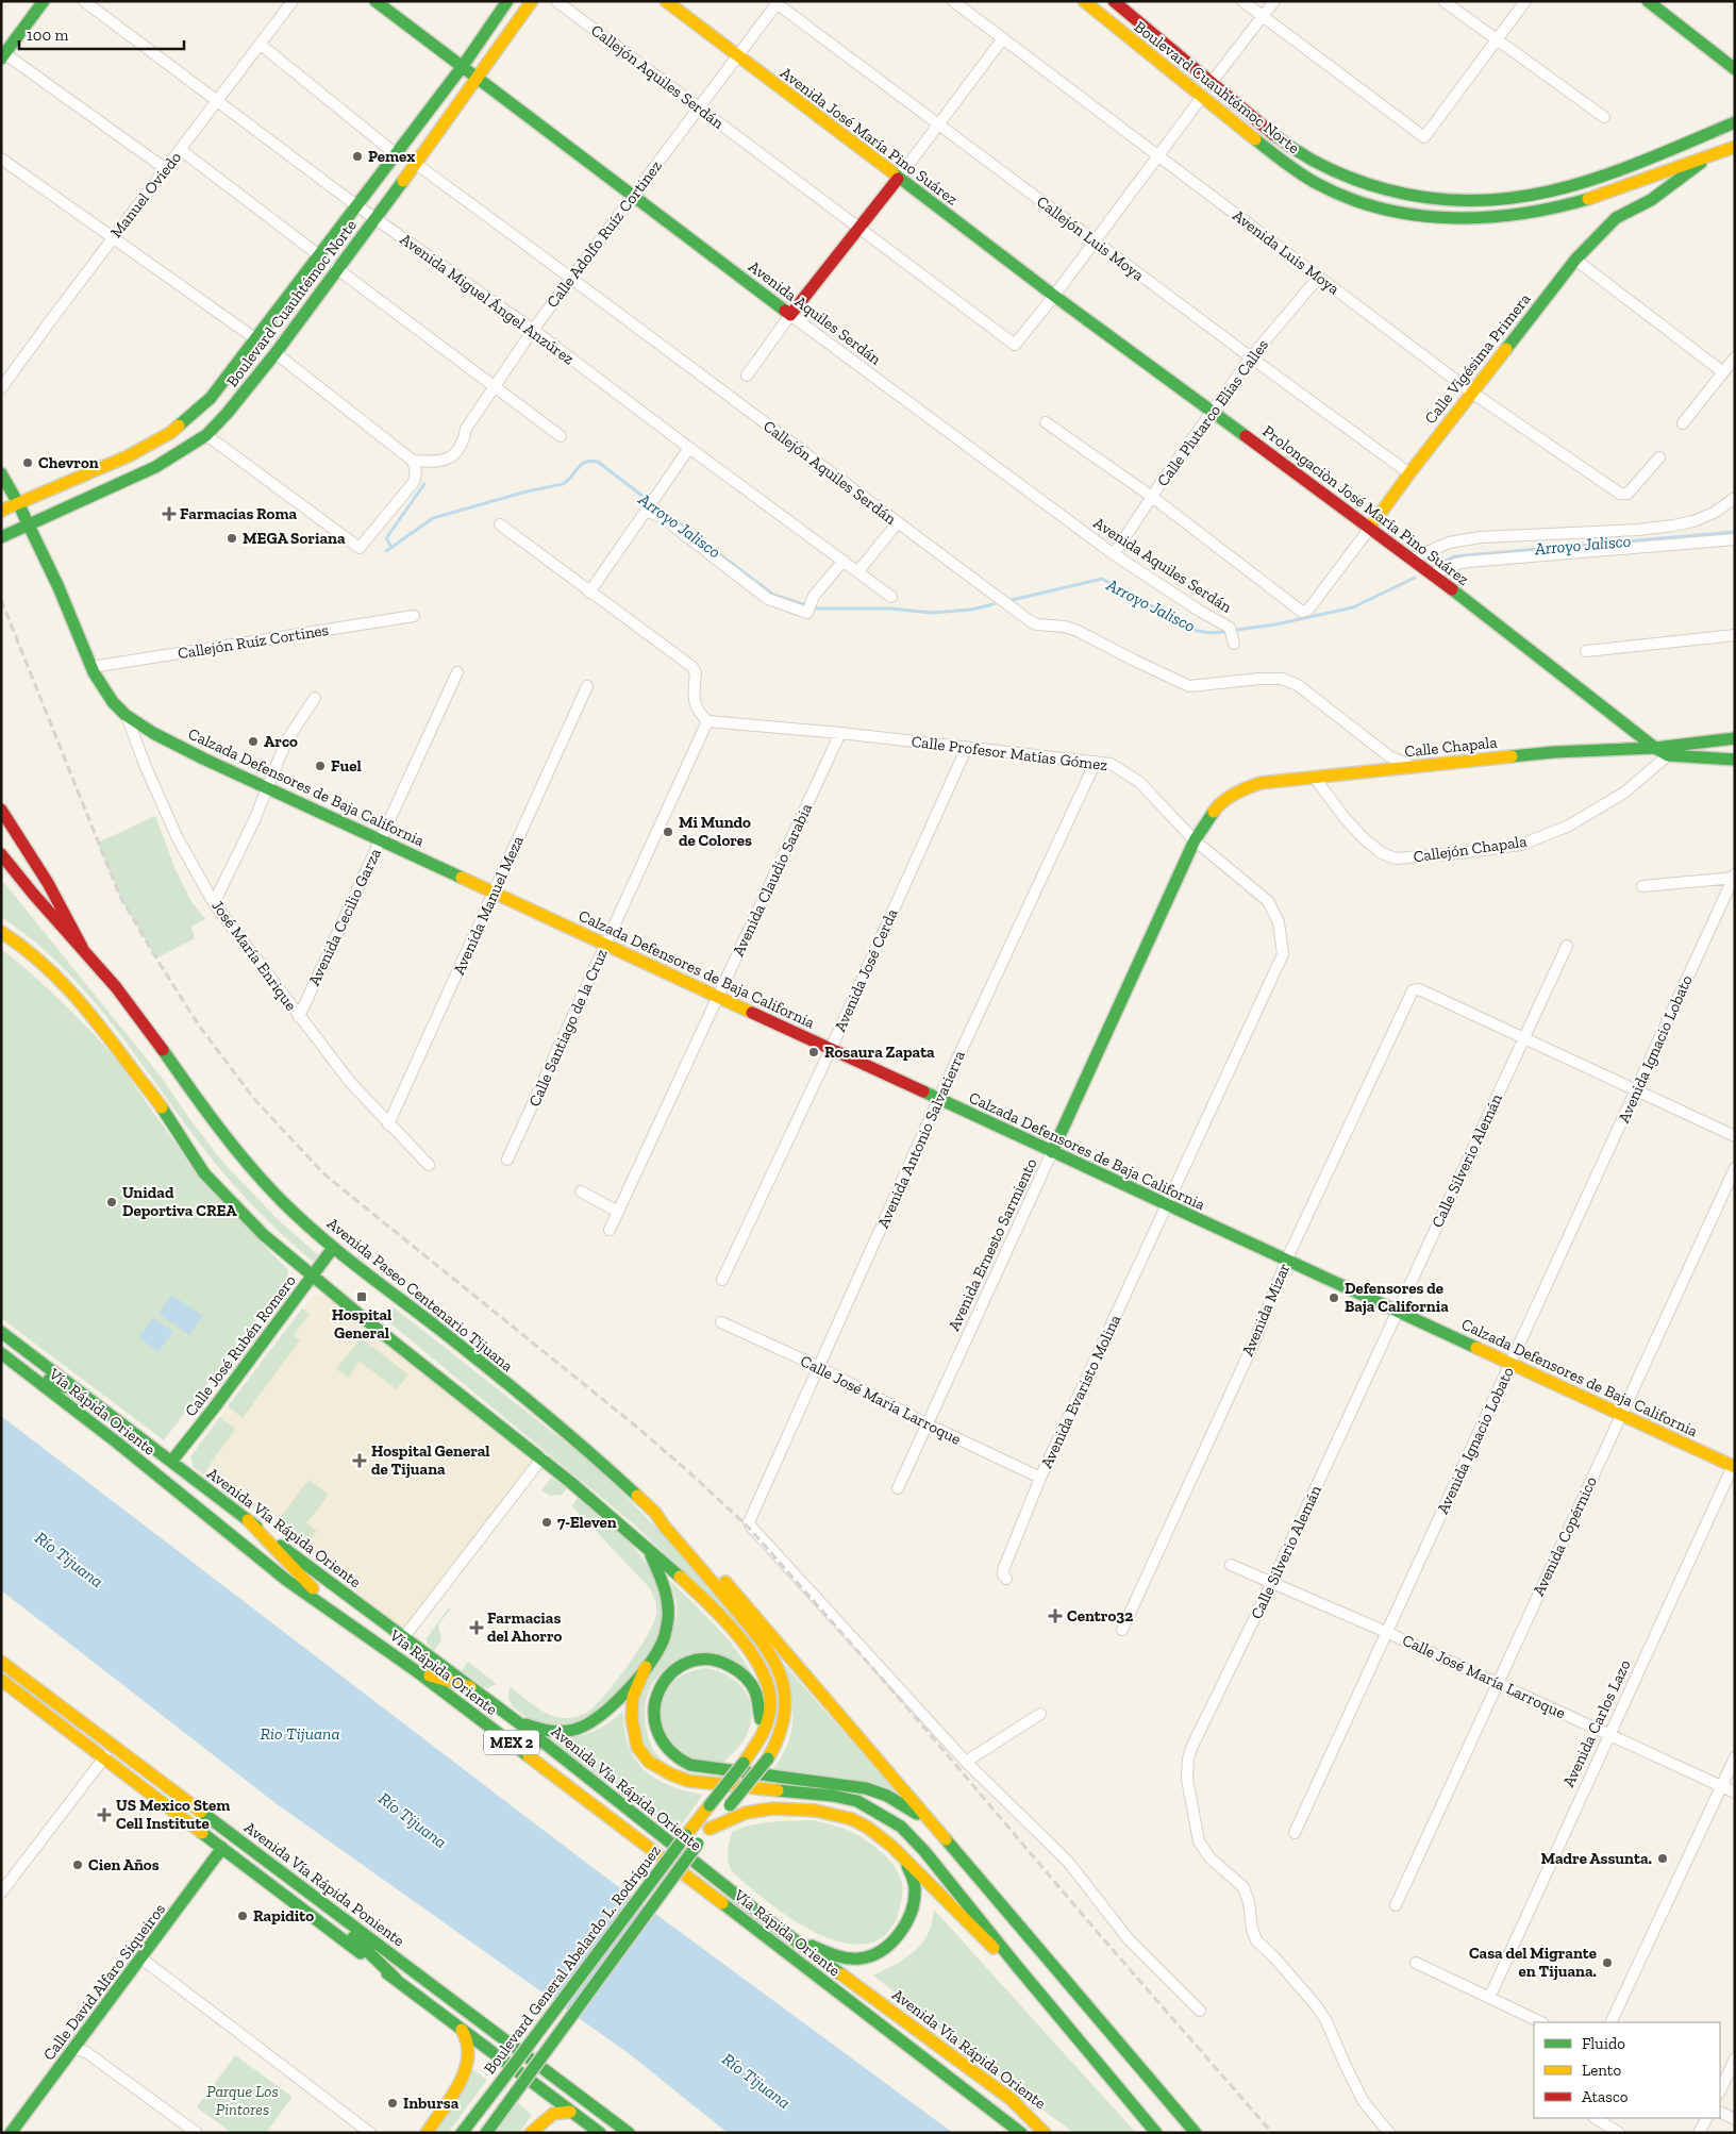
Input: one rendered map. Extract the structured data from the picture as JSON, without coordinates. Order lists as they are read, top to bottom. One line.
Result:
{"streets":{"main road":["Boulevard Cuauhtémoc Norte","Avenida José María Pino Suárez","Avenida Aquiles Serdán","Calle Vigésima Primera","Prolongaciòn José María Pino Suárez","Calle Chapala","Calzada Defensores de Baja California","Avenida Ernesto Sarmiento","Avenida Paseo Centenario Tijuana","Calle José Rubén Romero","Vía Rápida Oriente","Avenida Vía Rápida Oriente","MEX 2","Avenida Vía Rápida Poniente","Boulevard General Abelardo L. Rodríguez","Calle David Alfaro Siqueiros"],"street":["Callejón Aquiles Serdán","Manuel Oviedo","Calle Adolfo Ruíz Cortinez","Callejón Luis Moya","Avenida Luis Moya","Avenida Miguel Ángel Anzúrez","Calle Plutarco Elías Calles","Callejón Ruíz Cortines","Calle Profesor Matías Gómez","Callejón Chapala","Avenida Claudio Sarabia","Avenida Manuel Meza","Avenida Cecilio Garza","José María Enrique","Avenida José Cerda","Calle Santiago de la Cruz","Avenida Ignacio Lobato","Avenida Antonio Salvatierra","Calle Silverio Alemán","Avenida Mizar","Avenida Evaristo Molina","Calle José María Larroque","Avenida Copérnico","Avenida Carlos Lazo"]},"crossings":[["Callejón Aquiles Serdán","Boulevard Cuauhtémoc Norte"],["Callejón Aquiles Serdán","Avenida José María Pino Suárez"],["Callejón Aquiles Serdán","Calle Adolfo Ruíz Cortinez"],["Callejón Aquiles Serdán","Prolongaciòn José María Pino Suárez"],["Callejón Aquiles Serdán","Calle Chapala"],["Boulevard Cuauhtémoc Norte","Avenida Miguel Ángel Anzúrez"],["Boulevard Cuauhtémoc Norte","Avenida Aquiles Serdán"],["Boulevard Cuauhtémoc Norte","Calle Vigésima Primera"],["Boulevard Cuauhtémoc Norte","Calzada Defensores de Baja California"],["Avenida José María Pino Suárez","Calle Adolfo Ruíz Cortinez"],["Avenida José María Pino Suárez","Prolongaciòn José María Pino Suárez"],["Manuel Oviedo","Avenida Miguel Ángel Anzúrez"],["Calle Adolfo Ruíz Cortinez","Callejón Luis Moya"],["Calle Adolfo Ruíz Cortinez","Avenida Miguel Ángel Anzúrez"],["Calle Adolfo Ruíz Cortinez","Avenida Aquiles Serdán"],["Callejón Luis Moya","Calle Vigésima Primera"],["Callejón Luis Moya","Calle Plutarco Elías Calles"],["Avenida Luis Moya","Calle Vigésima Primera"],["Avenida Luis Moya","Calle Plutarco Elías Calles"],["Avenida Aquiles Serdán","Calle Plutarco Elías Calles"],["Calle Vigésima Primera","Calle Plutarco Elías Calles"],["Calle Vigésima Primera","Prolongaciòn José María Pino Suárez"],["Calle Plutarco Elías Calles","Prolongaciòn José María Pino Suárez"],["Prolongaciòn José María Pino Suárez","Calle Chapala"],["Callejón Ruíz Cortines","Calzada Defensores de Baja California"],["Calle Chapala","Calle Profesor Matías Gómez"],["Calle Chapala","Callejón Chapala"],["Calle Chapala","Avenida Ernesto Sarmiento"],["Calle Profesor Matías Gómez","Avenida Claudio Sarabia"],["Calle Profesor Matías Gómez","Avenida José Cerda"],["Calle Profesor Matías Gómez","Calle Santiago de la Cruz"],["Calle Profesor Matías Gómez","Avenida Antonio Salvatierra"],["Calle Profesor Matías Gómez","Avenida Ernesto Sarmiento"],["Calle Profesor Matías Gómez","Avenida Evaristo Molina"],["Calzada Defensores de Baja California","Avenida Claudio Sarabia"],["Calzada Defensores de Baja California","Avenida Manuel Meza"],["Calzada Defensores de Baja California","Avenida Cecilio Garza"],["Calzada Defensores de Baja California","José María Enrique"],["Calzada Defensores de Baja California","Avenida José Cerda"],["Calzada Defensores de Baja California","Calle Santiago de la Cruz"],["Calzada Defensores de Baja California","Avenida Ignacio Lobato"],["Calzada Defensores de Baja California","Avenida Antonio Salvatierra"],["Calzada Defensores de Baja California","Calle Silverio Alemán"],["Calzada Defensores de Baja California","Avenida Ernesto Sarmiento"],["Calzada Defensores de Baja California","Avenida Mizar"],["Calzada Defensores de Baja California","Avenida Evaristo Molina"],["Calzada Defensores de Baja California","Avenida Copérnico"],["Calzada Defensores de Baja California","Avenida Carlos Lazo"],["Avenida Manuel Meza","José María Enrique"],["Avenida Cecilio Garza","José María Enrique"],["Avenida Ignacio Lobato","Calle José María Larroque"],["Avenida Antonio Salvatierra","Calle José María Larroque"],["Calle Silverio Alemán","Avenida Mizar"],["Calle Silverio Alemán","Calle José María Larroque"],["Avenida Ernesto Sarmiento","Calle José María Larroque"],["Avenida Paseo Centenario Tijuana","Calle José Rubén Romero"],["Avenida Paseo Centenario Tijuana","Boulevard General Abelardo L. Rodríguez"],["Calle José Rubén Romero","Avenida Vía Rápida Oriente"],["Avenida Evaristo Molina","Calle José María Larroque"],["Calle José María Larroque","Avenida Copérnico"],["Calle José María Larroque","Avenida Carlos Lazo"],["Avenida Vía Rápida Poniente","Calle David Alfaro Siqueiros"]],"water":["Arroyo Jalisco","Río Tijuana","Rio Tijuana"],"parks":["Parque Los Pintores"],"places":{"other":["Pemex","Chevron","MEGA Soriana","Arco","Fuel","Mi Mundo de Colores","Rosaura Zapata","Unidad Deportiva CREA","Defensores de Baja California","7-Eleven","Madre Assunta.","Cien Años","Rapidito","Casa del Migrante en Tijuana.","Inbursa"],"health":["Farmacias Roma","Hospital General de Tijuana","Centro32","Farmacias del Ahorro","US Mexico Stem Cell Institute"],"transit":["Hospital General"]},"legend":["Fluido","Lento","Atasco"],"scale_bar":"100 m"}
